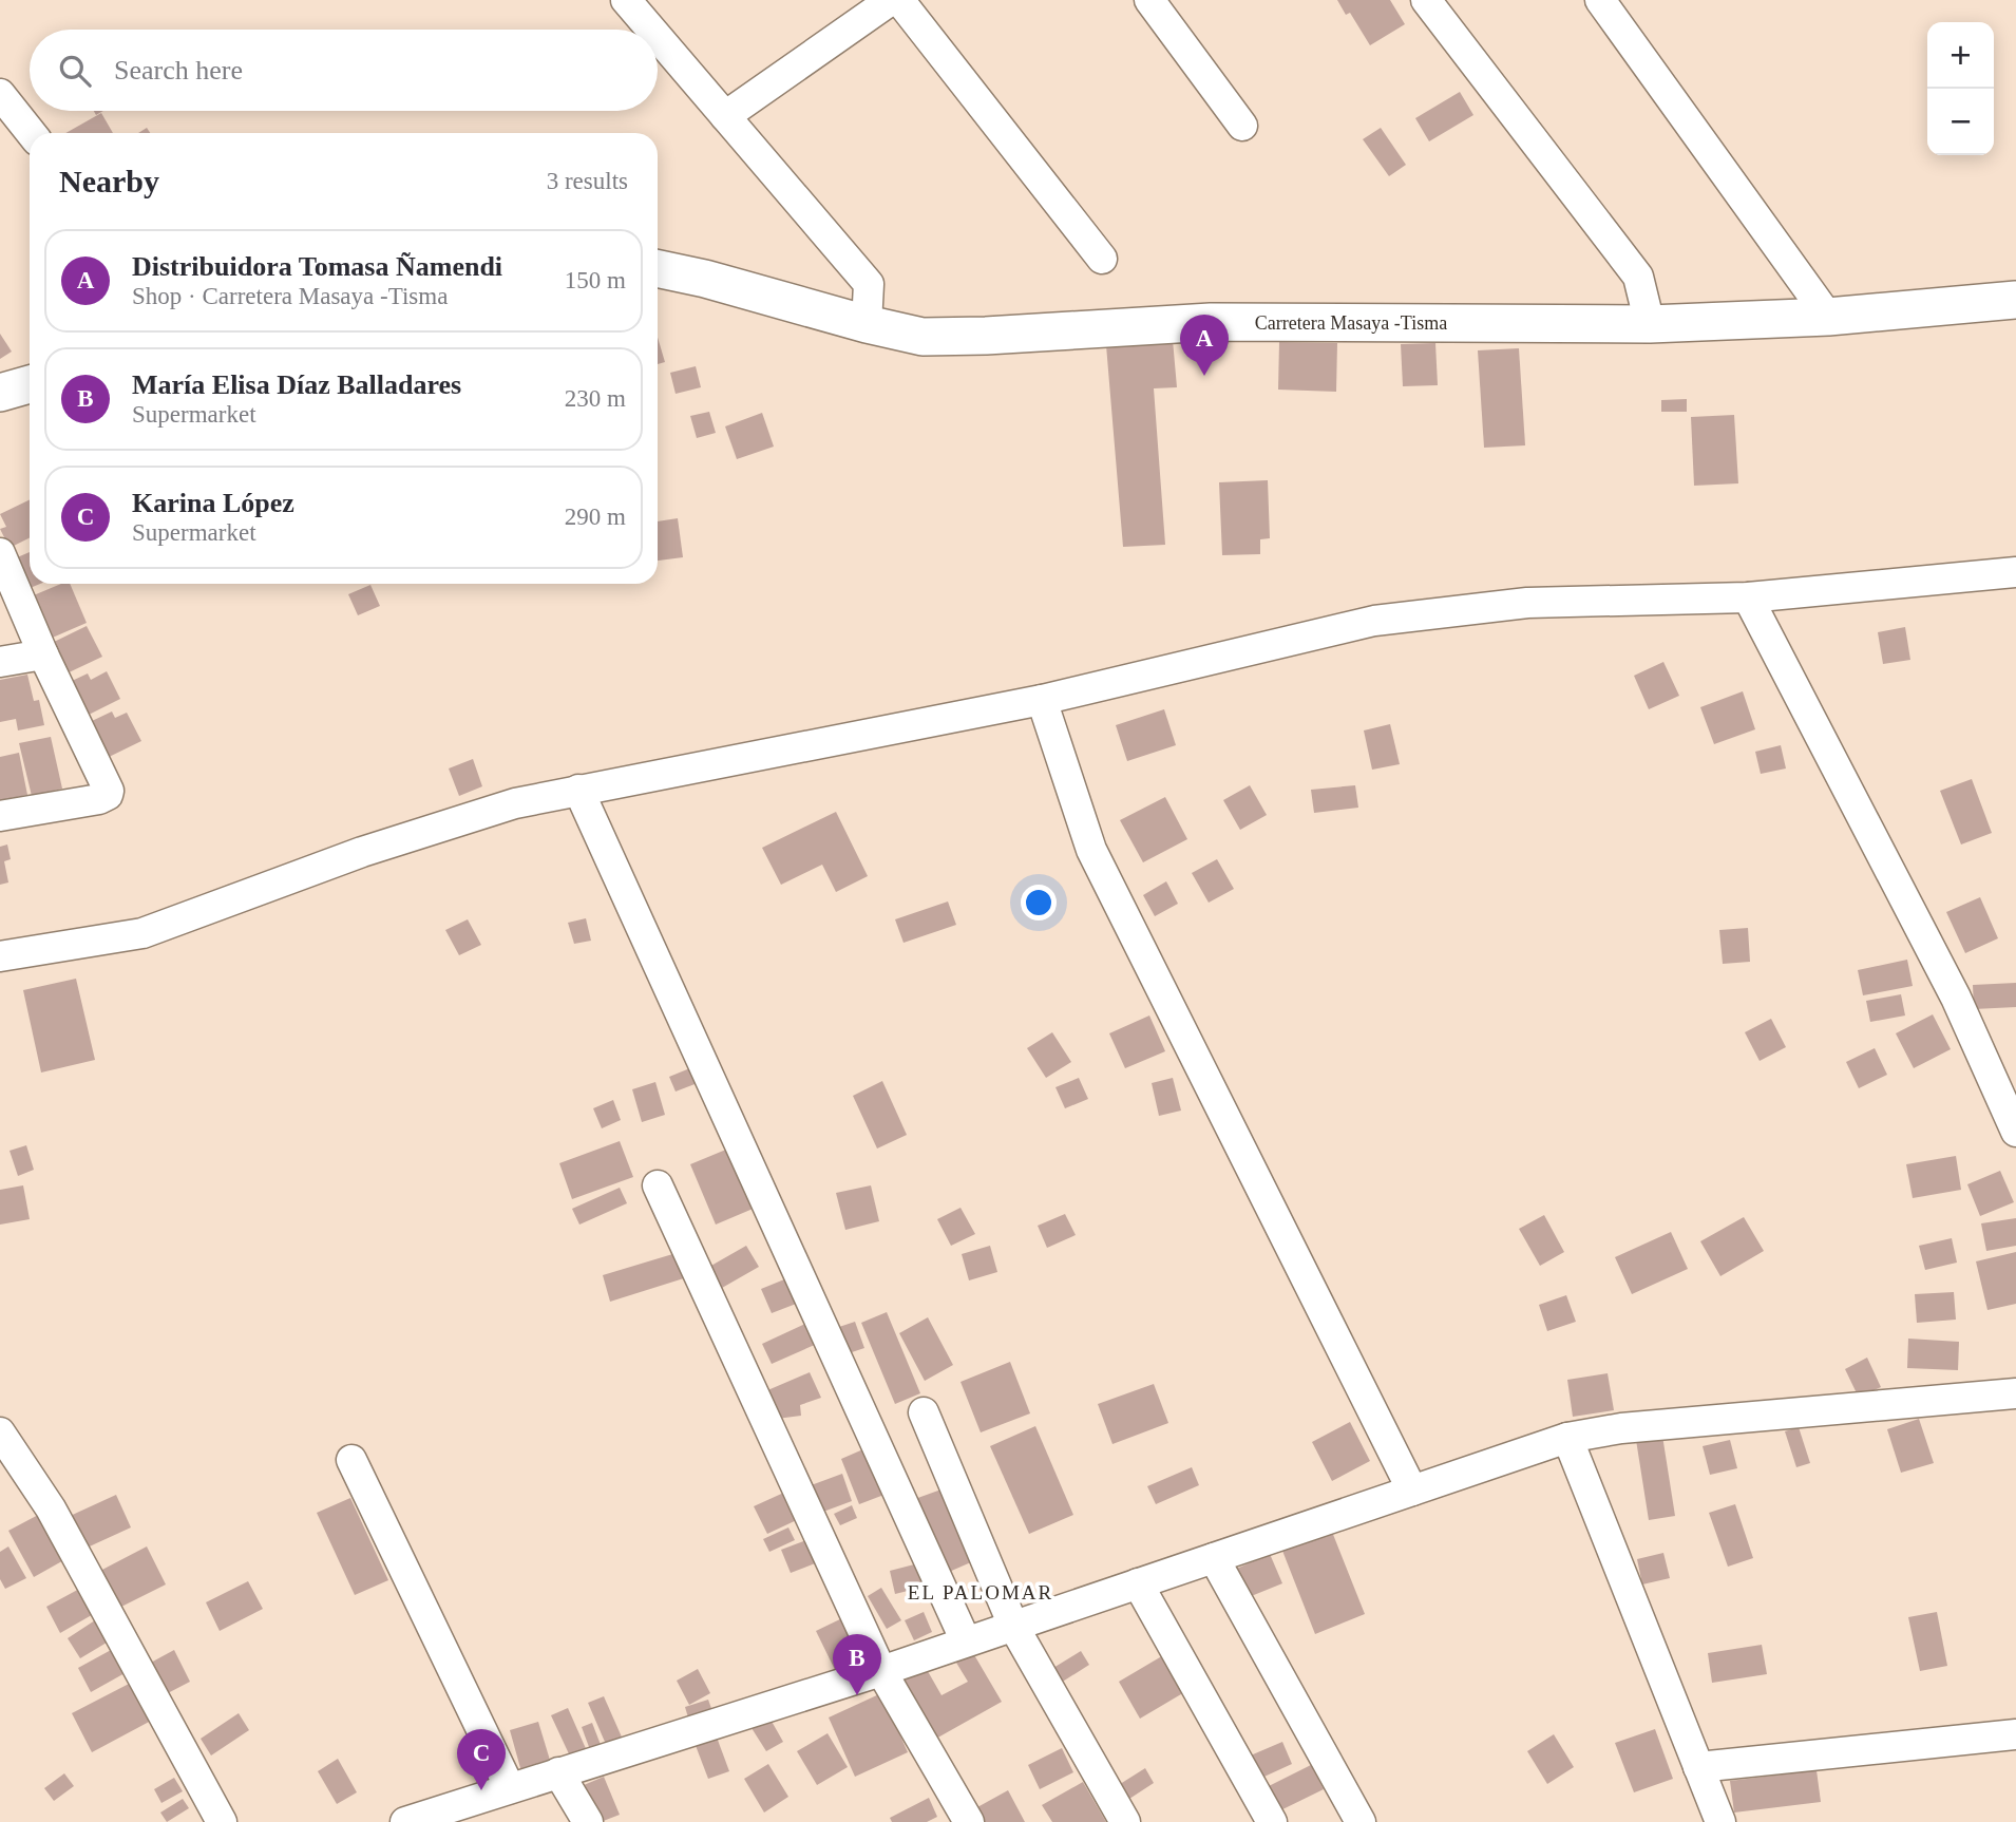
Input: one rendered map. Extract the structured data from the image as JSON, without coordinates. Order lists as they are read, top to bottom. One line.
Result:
{"streets":{"main road":["Carretera Masaya -Tisma"]},"districts":["EL PALOMAR"],"page":{"map_buttons":["+","−"],"search":"Search here","heading":["Nearby","3 results"],"list":[{"mark":"A","name":"Distribuidora Tomasa Ñamendi","note":"Shop · Carretera Masaya -Tisma","value":"150 m"},{"mark":"B","name":"María Elisa Díaz Balladares","note":"Supermarket","value":"230 m"},{"mark":"C","name":"Karina López","note":"Supermarket","value":"290 m"}],"pins":["A","B","C"]}}
